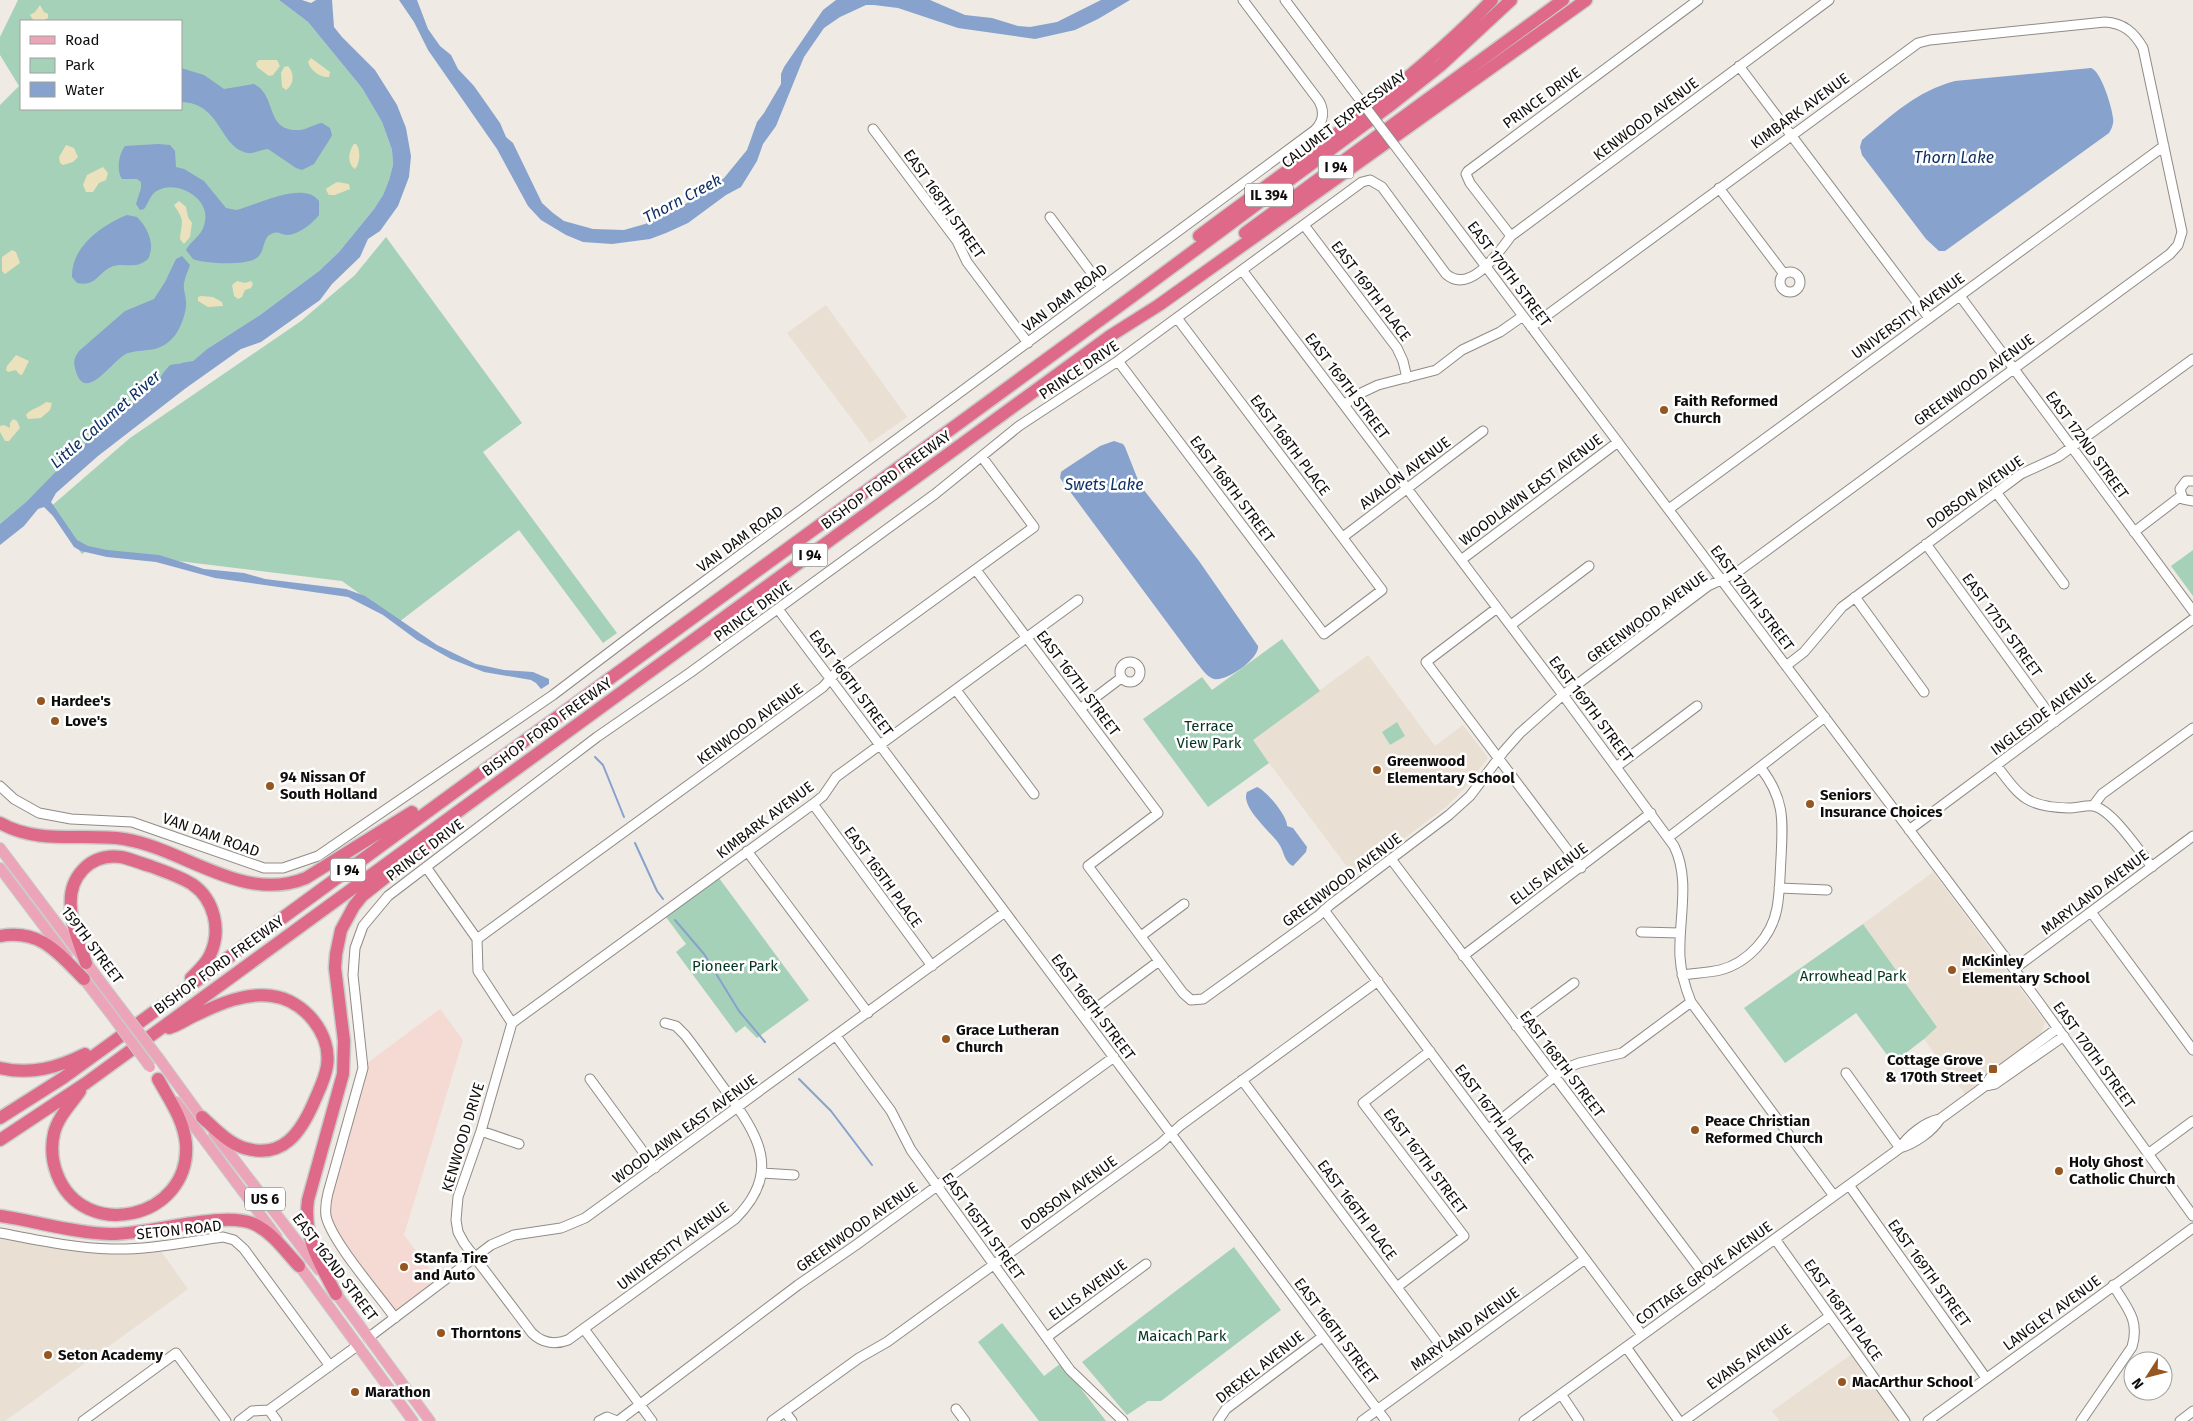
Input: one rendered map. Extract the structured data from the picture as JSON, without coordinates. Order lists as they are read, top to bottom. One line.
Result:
{"streets":{"highway":["CALUMET EXPRESSWAY","I 94","IL 394","BISHOP FORD FREEWAY"],"main road":["159TH STREET","US 6","EAST 162ND STREET"],"street":["PRINCE DRIVE","KIMBARK AVENUE","KENWOOD AVENUE","EAST 168TH STREET","EAST 170TH STREET","EAST 169TH PLACE","VAN DAM ROAD","UNIVERSITY AVENUE","GREENWOOD AVENUE","EAST 169TH STREET","EAST 168TH PLACE","EAST 172ND STREET","AVALON AVENUE","WOODLAWN EAST AVENUE","DOBSON AVENUE","EAST 171ST STREET","EAST 166TH STREET","EAST 167TH STREET","INGLESIDE AVENUE","ELLIS AVENUE","EAST 165TH PLACE","MARYLAND AVENUE","EAST 167TH PLACE","KENWOOD DRIVE","EAST 166TH PLACE","EAST 165TH STREET","SETON ROAD","COTTAGE GROVE AVENUE","LANGLEY AVENUE","EVANS AVENUE","DREXEL AVENUE"]},"crossings":[["PRINCE DRIVE","KENWOOD AVENUE"],["PRINCE DRIVE","EAST 168TH STREET"],["PRINCE DRIVE","EAST 170TH STREET"],["PRINCE DRIVE","EAST 169TH PLACE"],["PRINCE DRIVE","EAST 169TH STREET"],["PRINCE DRIVE","EAST 168TH PLACE"],["PRINCE DRIVE","WOODLAWN EAST AVENUE"],["PRINCE DRIVE","EAST 166TH STREET"],["KIMBARK AVENUE","EAST 170TH STREET"],["KIMBARK AVENUE","UNIVERSITY AVENUE"],["KIMBARK AVENUE","GREENWOOD AVENUE"],["KIMBARK AVENUE","EAST 166TH STREET"],["KIMBARK AVENUE","EAST 167TH STREET"],["KIMBARK AVENUE","EAST 165TH PLACE"],["KIMBARK AVENUE","KENWOOD DRIVE"],["CALUMET EXPRESSWAY","I 94"],["CALUMET EXPRESSWAY","BISHOP FORD FREEWAY"],["KENWOOD AVENUE","EAST 170TH STREET"],["KENWOOD AVENUE","EAST 166TH STREET"],["KENWOOD AVENUE","EAST 167TH STREET"],["I 94","IL 394"],["I 94","BISHOP FORD FREEWAY"],["IL 394","BISHOP FORD FREEWAY"],["EAST 168TH STREET","VAN DAM ROAD"],["EAST 168TH STREET","GREENWOOD AVENUE"],["EAST 168TH STREET","EAST 168TH PLACE"],["EAST 168TH STREET","ELLIS AVENUE"],["EAST 168TH STREET","COTTAGE GROVE AVENUE"],["EAST 170TH STREET","UNIVERSITY AVENUE"],["EAST 170TH STREET","GREENWOOD AVENUE"],["EAST 170TH STREET","WOODLAWN EAST AVENUE"],["EAST 170TH STREET","DOBSON AVENUE"],["EAST 170TH STREET","INGLESIDE AVENUE"],["EAST 170TH STREET","MARYLAND AVENUE"],["EAST 170TH STREET","COTTAGE GROVE AVENUE"],["UNIVERSITY AVENUE","GREENWOOD AVENUE"],["UNIVERSITY AVENUE","EAST 172ND STREET"],["UNIVERSITY AVENUE","WOODLAWN EAST AVENUE"],["UNIVERSITY AVENUE","KENWOOD DRIVE"],["GREENWOOD AVENUE","EAST 169TH STREET"],["GREENWOOD AVENUE","EAST 172ND STREET"],["GREENWOOD AVENUE","EAST 166TH STREET"],["GREENWOOD AVENUE","EAST 167TH PLACE"],["GREENWOOD AVENUE","EAST 165TH STREET"],["EAST 169TH STREET","AVALON AVENUE"],["EAST 169TH STREET","WOODLAWN EAST AVENUE"],["EAST 169TH STREET","ELLIS AVENUE"],["EAST 169TH STREET","COTTAGE GROVE AVENUE"],["EAST 169TH STREET","LANGLEY AVENUE"],["EAST 168TH PLACE","AVALON AVENUE"],["EAST 168TH PLACE","COTTAGE GROVE AVENUE"],["EAST 168TH PLACE","EVANS AVENUE"],["EAST 172ND STREET","DOBSON AVENUE"],["WOODLAWN EAST AVENUE","EAST 166TH STREET"],["WOODLAWN EAST AVENUE","EAST 165TH PLACE"],["WOODLAWN EAST AVENUE","KENWOOD DRIVE"],["WOODLAWN EAST AVENUE","EAST 165TH STREET"],["WOODLAWN EAST AVENUE","EAST 162ND STREET"],["DOBSON AVENUE","EAST 171ST STREET"],["DOBSON AVENUE","EAST 166TH STREET"],["DOBSON AVENUE","EAST 167TH PLACE"],["DOBSON AVENUE","EAST 166TH PLACE"],["DOBSON AVENUE","EAST 165TH STREET"],["EAST 171ST STREET","INGLESIDE AVENUE"],["EAST 166TH STREET","MARYLAND AVENUE"],["EAST 166TH STREET","DREXEL AVENUE"],["EAST 167TH STREET","EAST 167TH PLACE"],["EAST 167TH STREET","EAST 166TH PLACE"],["ELLIS AVENUE","EAST 165TH STREET"],["MARYLAND AVENUE","EAST 167TH PLACE"],["MARYLAND AVENUE","EAST 166TH PLACE"],["159TH STREET","EAST 162ND STREET"],["EAST 167TH PLACE","COTTAGE GROVE AVENUE"]],"water":["Thorn Lake","Thorn Creek","Little Calumet River","Swets Lake"],"parks":["Terrace View Park","Pioneer Park","Arrowhead Park","Maicach Park"],"places":{"other":["Faith Reformed Church","Hardee's","Love's","Greenwood Elementary School","94 Nissan Of South Holland","Seniors Insurance Choices","McKinley Elementary School","Grace Lutheran Church","Peace Christian Reformed Church","Holy Ghost Catholic Church","Stanfa Tire and Auto","Thorntons","Seton Academy","MacArthur School","Marathon"],"transit":["Cottage Grove & 170th Street"]},"legend":["Road","Park","Water"],"north":"bottom left"}
